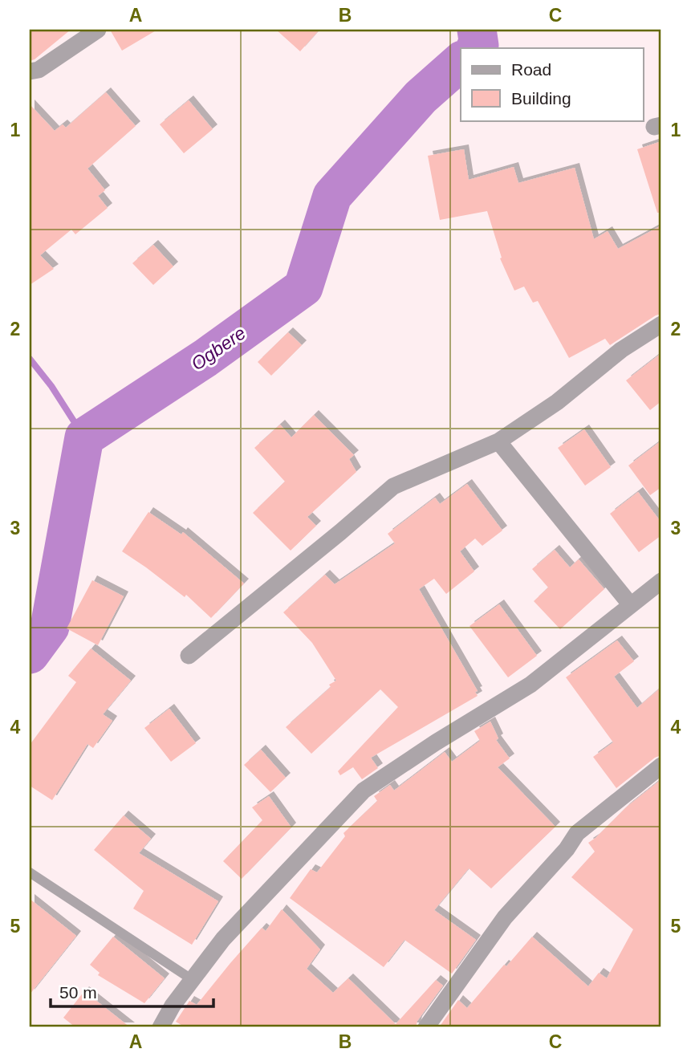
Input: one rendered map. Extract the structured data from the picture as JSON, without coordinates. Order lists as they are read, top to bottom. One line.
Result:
{"water":["Ogbere"],"legend":["Road","Building"],"scale_bar":"50 m","grid":{"columns":["A","B","C"],"rows":["1","2","3","4","5"]}}
